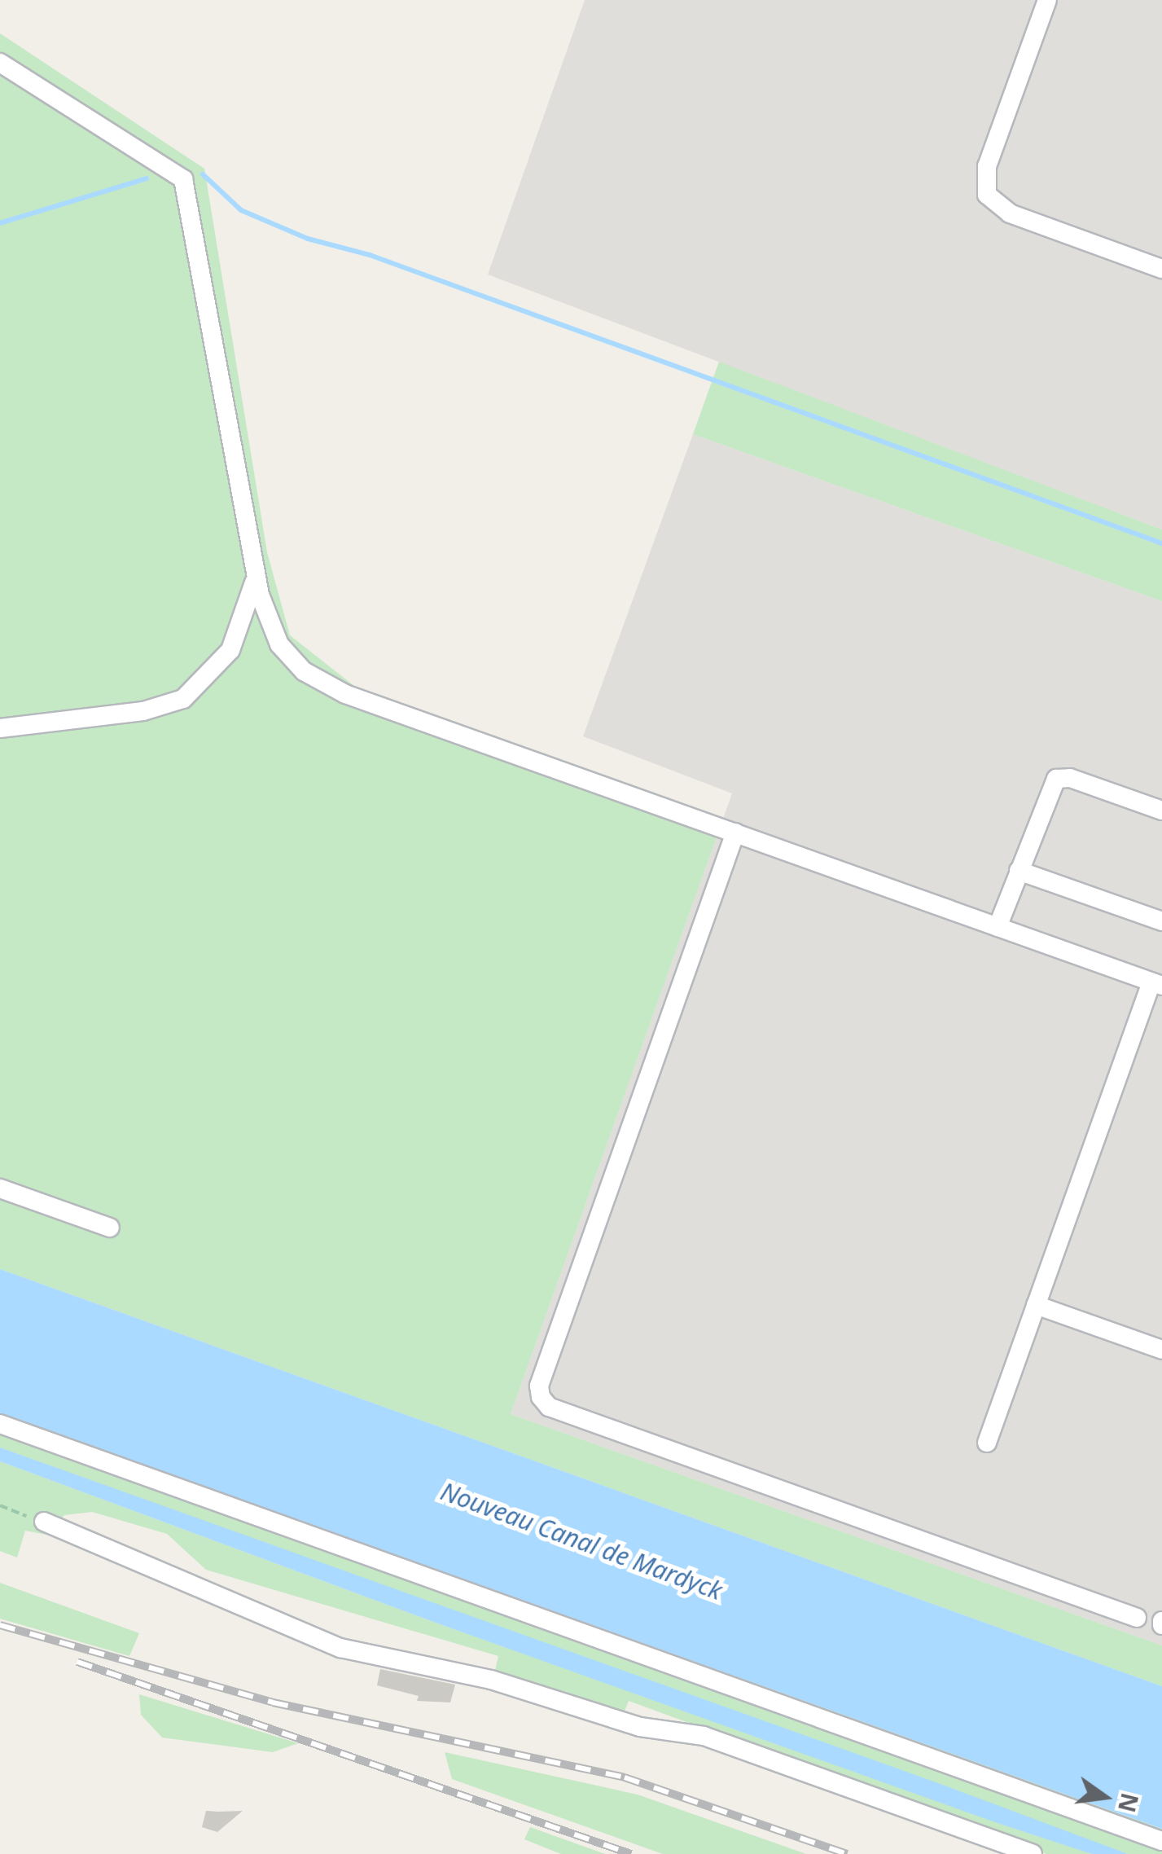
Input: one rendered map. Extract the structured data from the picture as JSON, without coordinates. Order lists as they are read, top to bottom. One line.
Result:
{"water":["Nouveau Canal de Mardyck"],"north":"right"}
